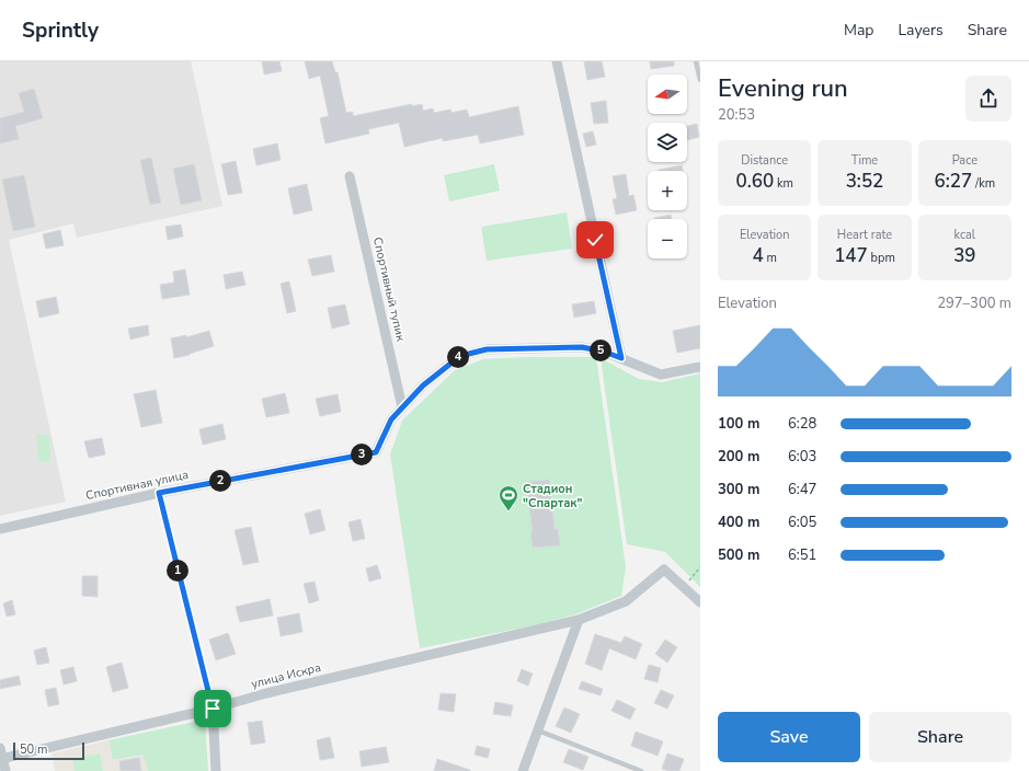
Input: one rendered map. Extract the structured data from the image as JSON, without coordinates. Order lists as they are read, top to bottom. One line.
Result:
{"streets":{"street":["Спортивный тупик","Спортивная улица","улица Искра"]},"crossings":[["Спортивный тупик","Спортивная улица"]],"places":{"sports":["Стадион \"Спартак\""]},"scale_bar":"50 m","north":"left","page":{"header":"Sprintly","nav":["Map","Layers","Share"],"heading":["Evening run","20:53"],"map_buttons":["+","−"],"stats":[["Distance","0.60 km"],["Time","3:52"],["Pace","6:27 /km"],["Elevation","4 m"],["Heart rate","147 bpm"],["kcal","39"]],"chart":["Elevation","297–300 m"],"pins":["5","4","3","2","1"],"list":[{"name":"100 m","note":"6:28"},{"name":"200 m","note":"6:03"},{"name":"300 m","note":"6:47"},{"name":"400 m","note":"6:05"},{"name":"500 m","note":"6:51"}],"buttons":["Save","Share"],"scale":"50 m"}}
